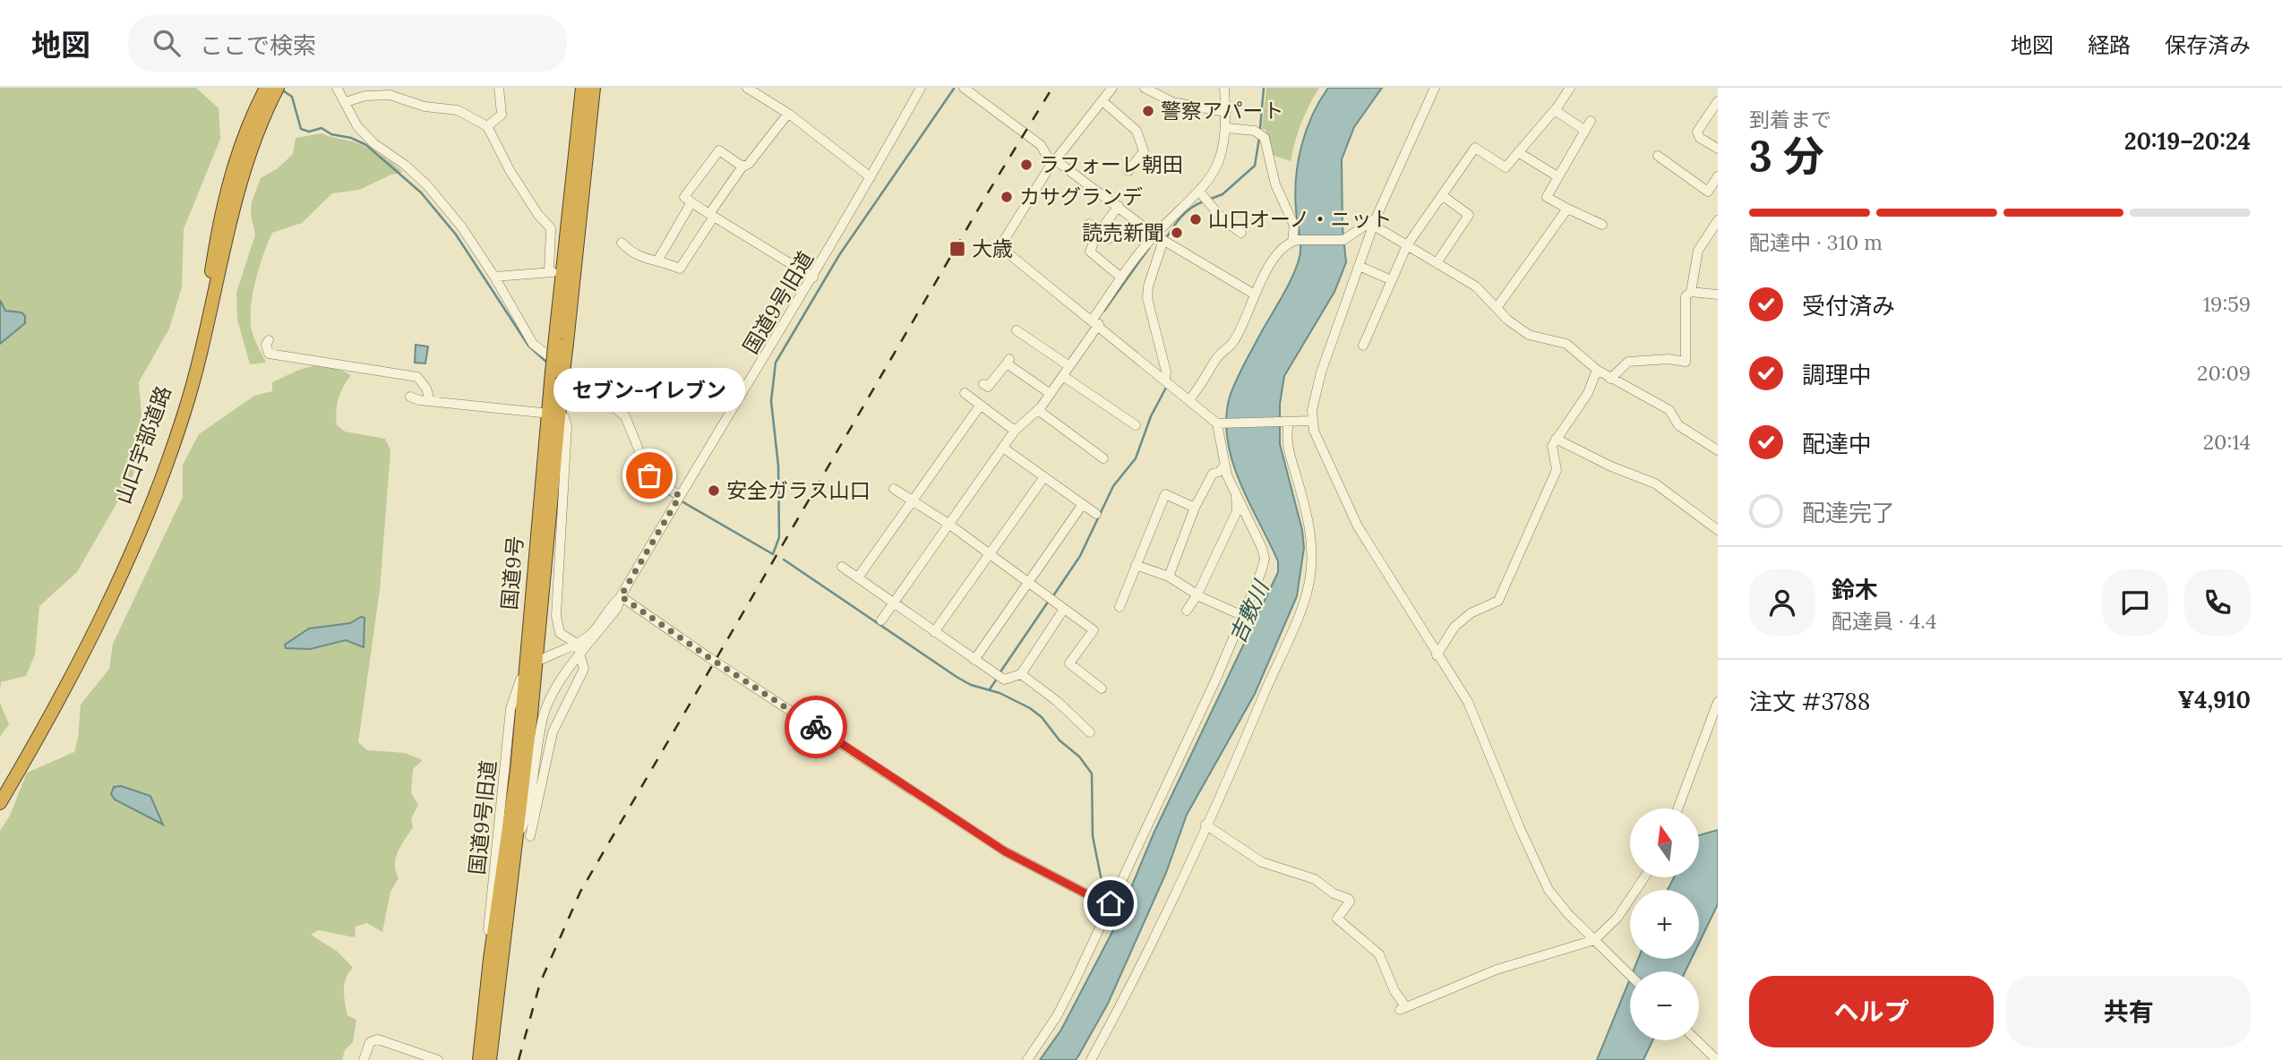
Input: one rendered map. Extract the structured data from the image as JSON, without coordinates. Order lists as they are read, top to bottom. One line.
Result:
{"streets":{"highway":["山口宇部道路","国道9号"],"street":["国道9号旧道"]},"crossings":[["国道9号旧道","国道9号"]],"water":["吉敷川"],"places":{"other":["警察アパート","ラフォーレ朝田","カサグランデ","山口オーノ・ニット","読売新聞","セブン-イレブン","安全ガラス山口"],"transit":["大歳"]},"north":"top","page":{"header":"地図","search":"ここで検索","nav":["地図","経路","保存済み"],"heading":["3 分","到着まで","20:19–20:24"],"panel":["鈴木","配達員 · 4.4","注文 #3788","¥4,910"],"bar":"配達中 · 310 m","list":[["受付済み","19:59"],["調理中","20:09"],["配達中","20:14"],"配達完了"],"bubble":"セブン-イレブン","map_buttons":["+","−"],"buttons":["ヘルプ","共有"]}}
